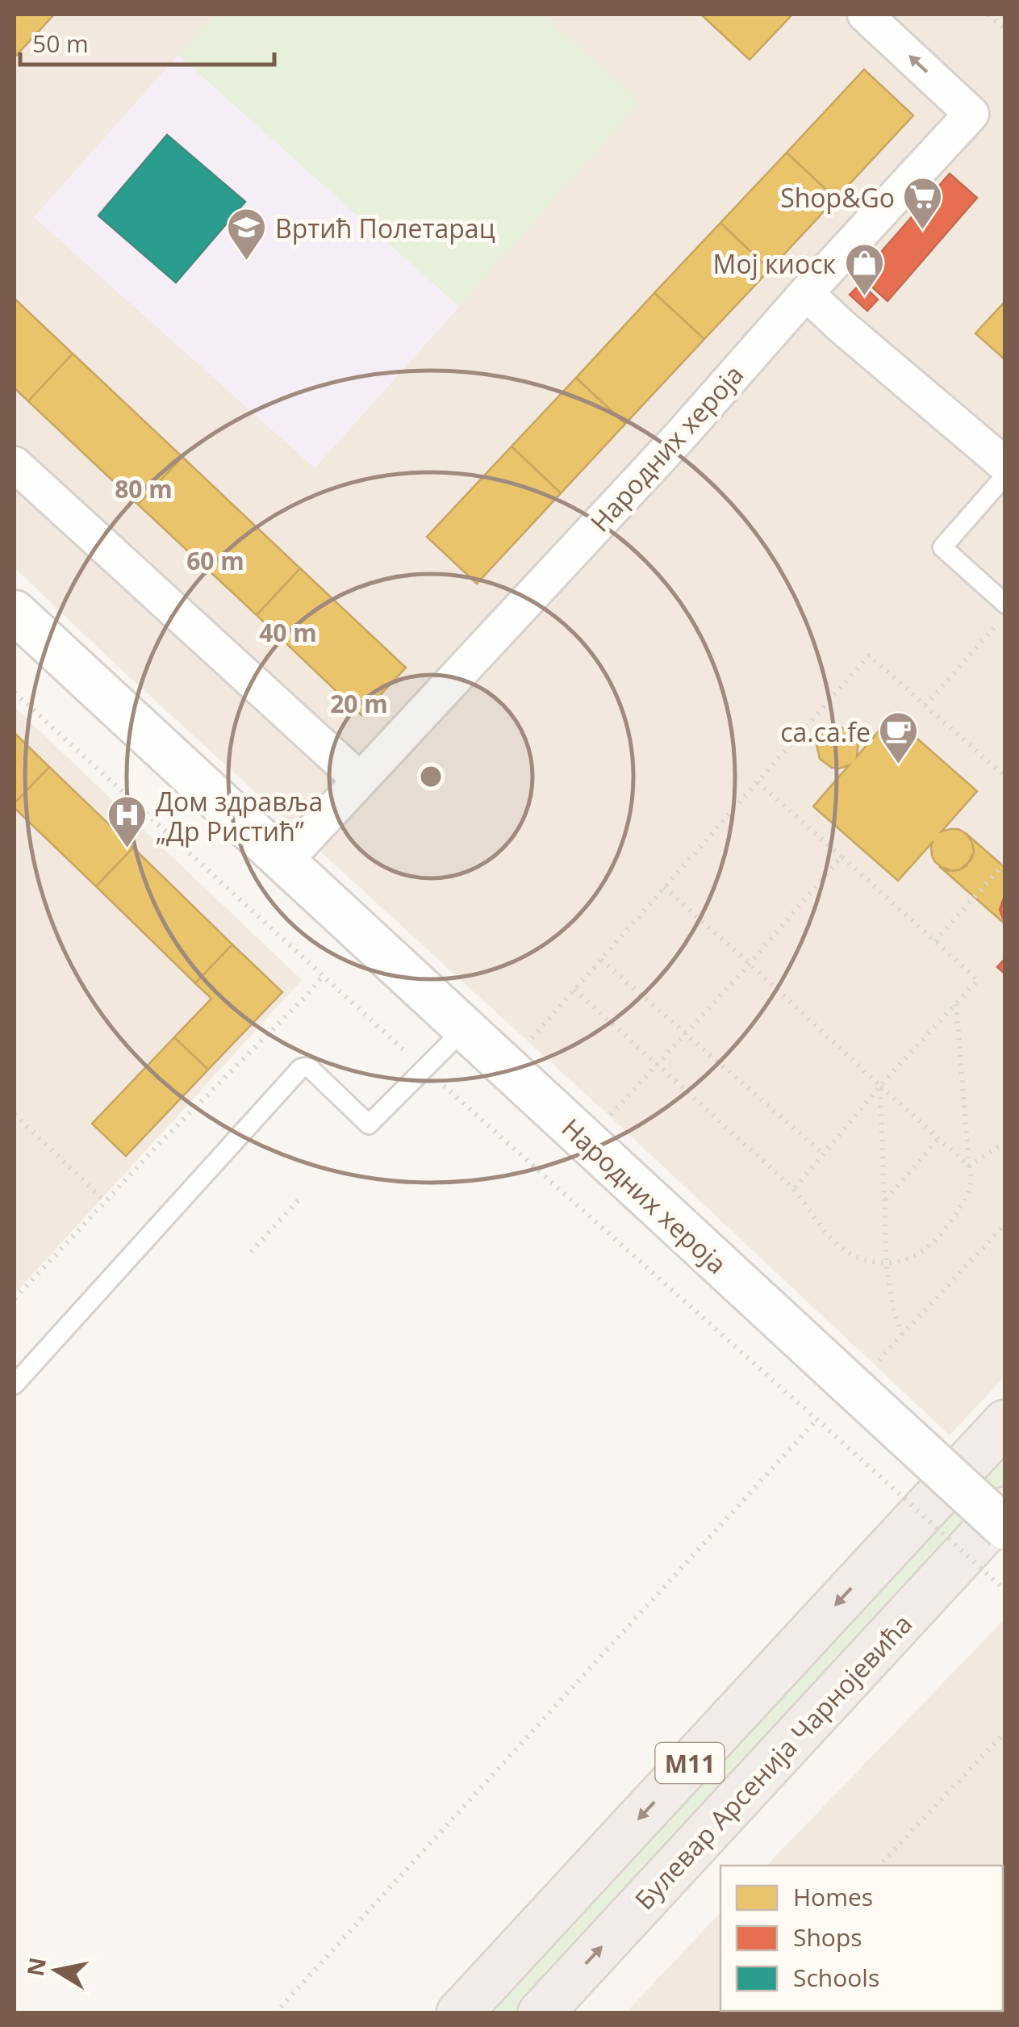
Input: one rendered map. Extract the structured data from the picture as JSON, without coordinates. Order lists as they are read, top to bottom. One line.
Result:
{"streets":{"highway":["Булевар Арсенија Чарнојевића","M11"],"street":["Народних хероја"]},"places":{"supermarket":["Shop&Go"],"school or university":["Вртић Полетарац"],"shop":["Мој киоск"],"cafe":["ca.ca.fe"],"hospital":["Дом здравља „Др Ристић”"]},"legend":["Homes","Shops","Schools"],"scale_bar":"50 m","north":"left","rings":["80 m","60 m","40 m","20 m"]}
